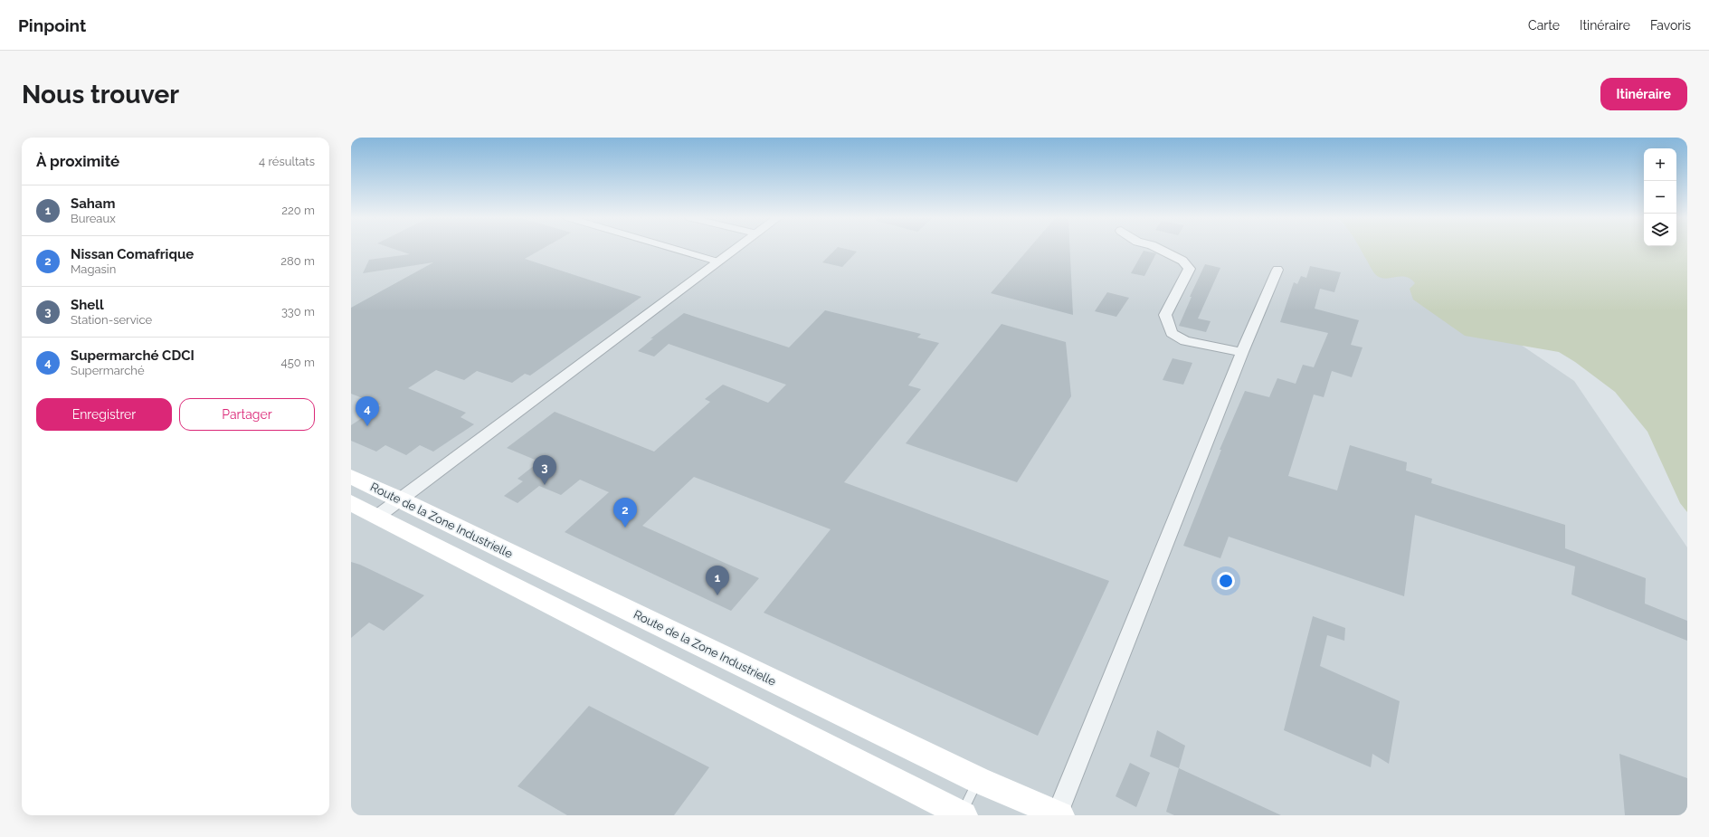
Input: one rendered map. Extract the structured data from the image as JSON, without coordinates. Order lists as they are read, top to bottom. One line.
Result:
{"streets":{"main road":["Route de la Zone Industrielle"]},"page":{"header":"Pinpoint","nav":["Carte","Itinéraire","Favoris"],"buttons":["Itinéraire",["Enregistrer","Partager"]],"title":"Nous trouver","heading":["À proximité","4 résultats"],"map_buttons":["+","−"],"list":[{"mark":"1","name":"Saham","note":"Bureaux","value":"220 m"},{"mark":"2","name":"Nissan Comafrique","note":"Magasin","value":"280 m"},{"mark":"3","name":"Shell","note":"Station-service","value":"330 m"},{"mark":"4","name":"Supermarché CDCI","note":"Supermarché","value":"450 m"}],"pins":["4","3","2","1"]}}
